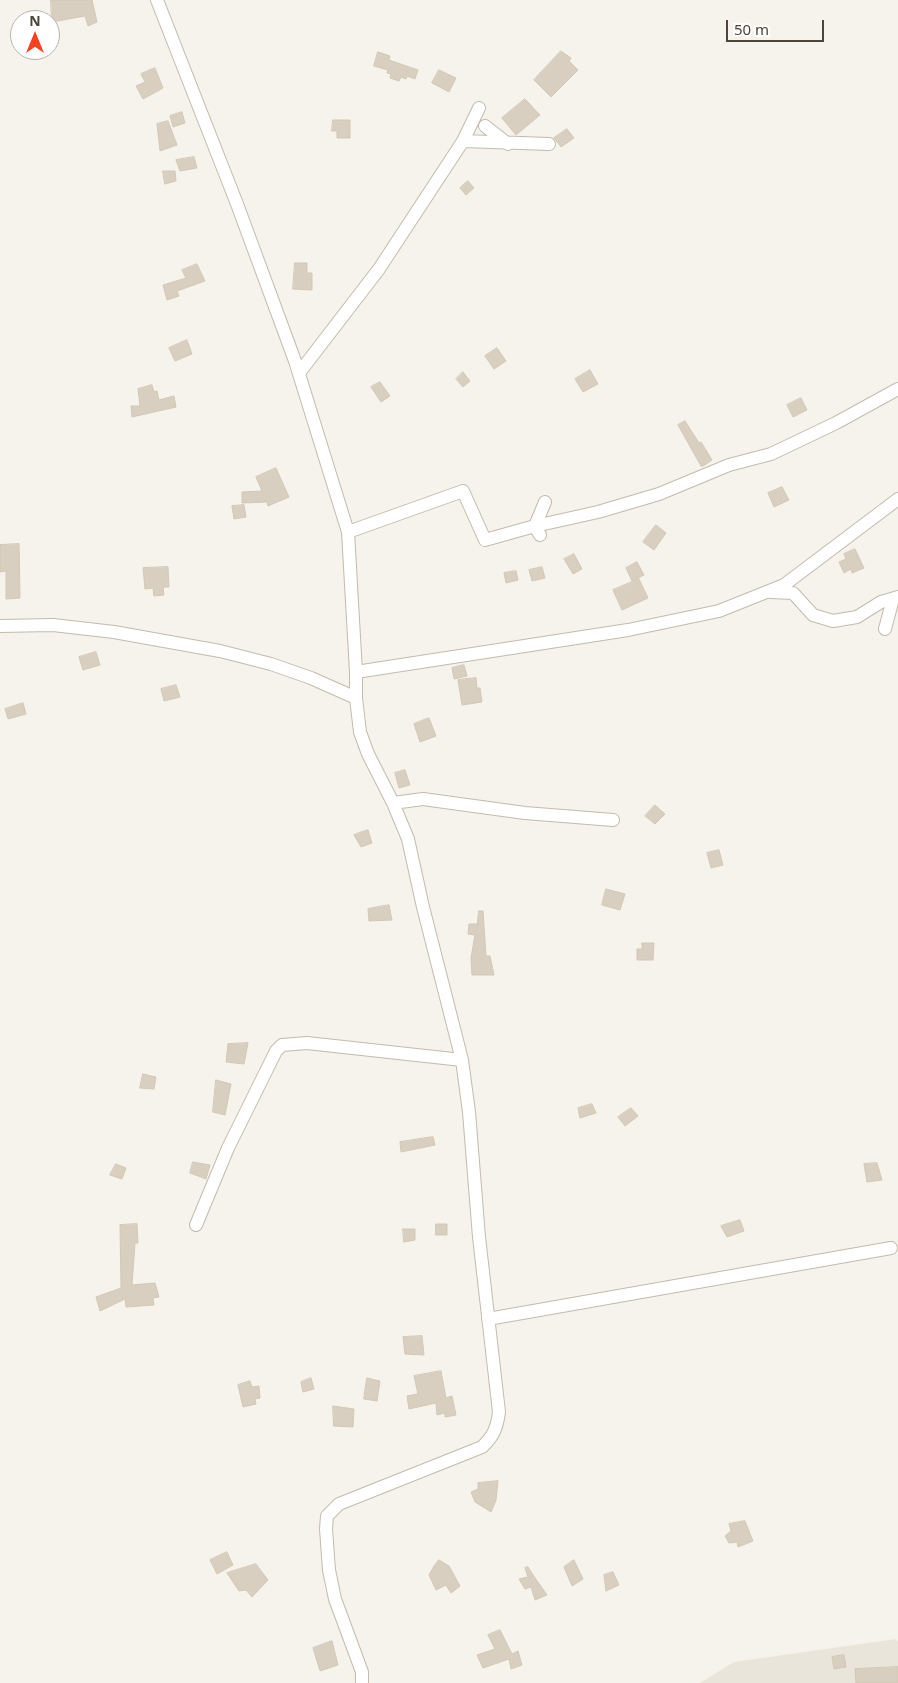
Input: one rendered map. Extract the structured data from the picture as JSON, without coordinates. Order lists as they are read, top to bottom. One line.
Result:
{"scale_bar":"50 m","north":"top"}
